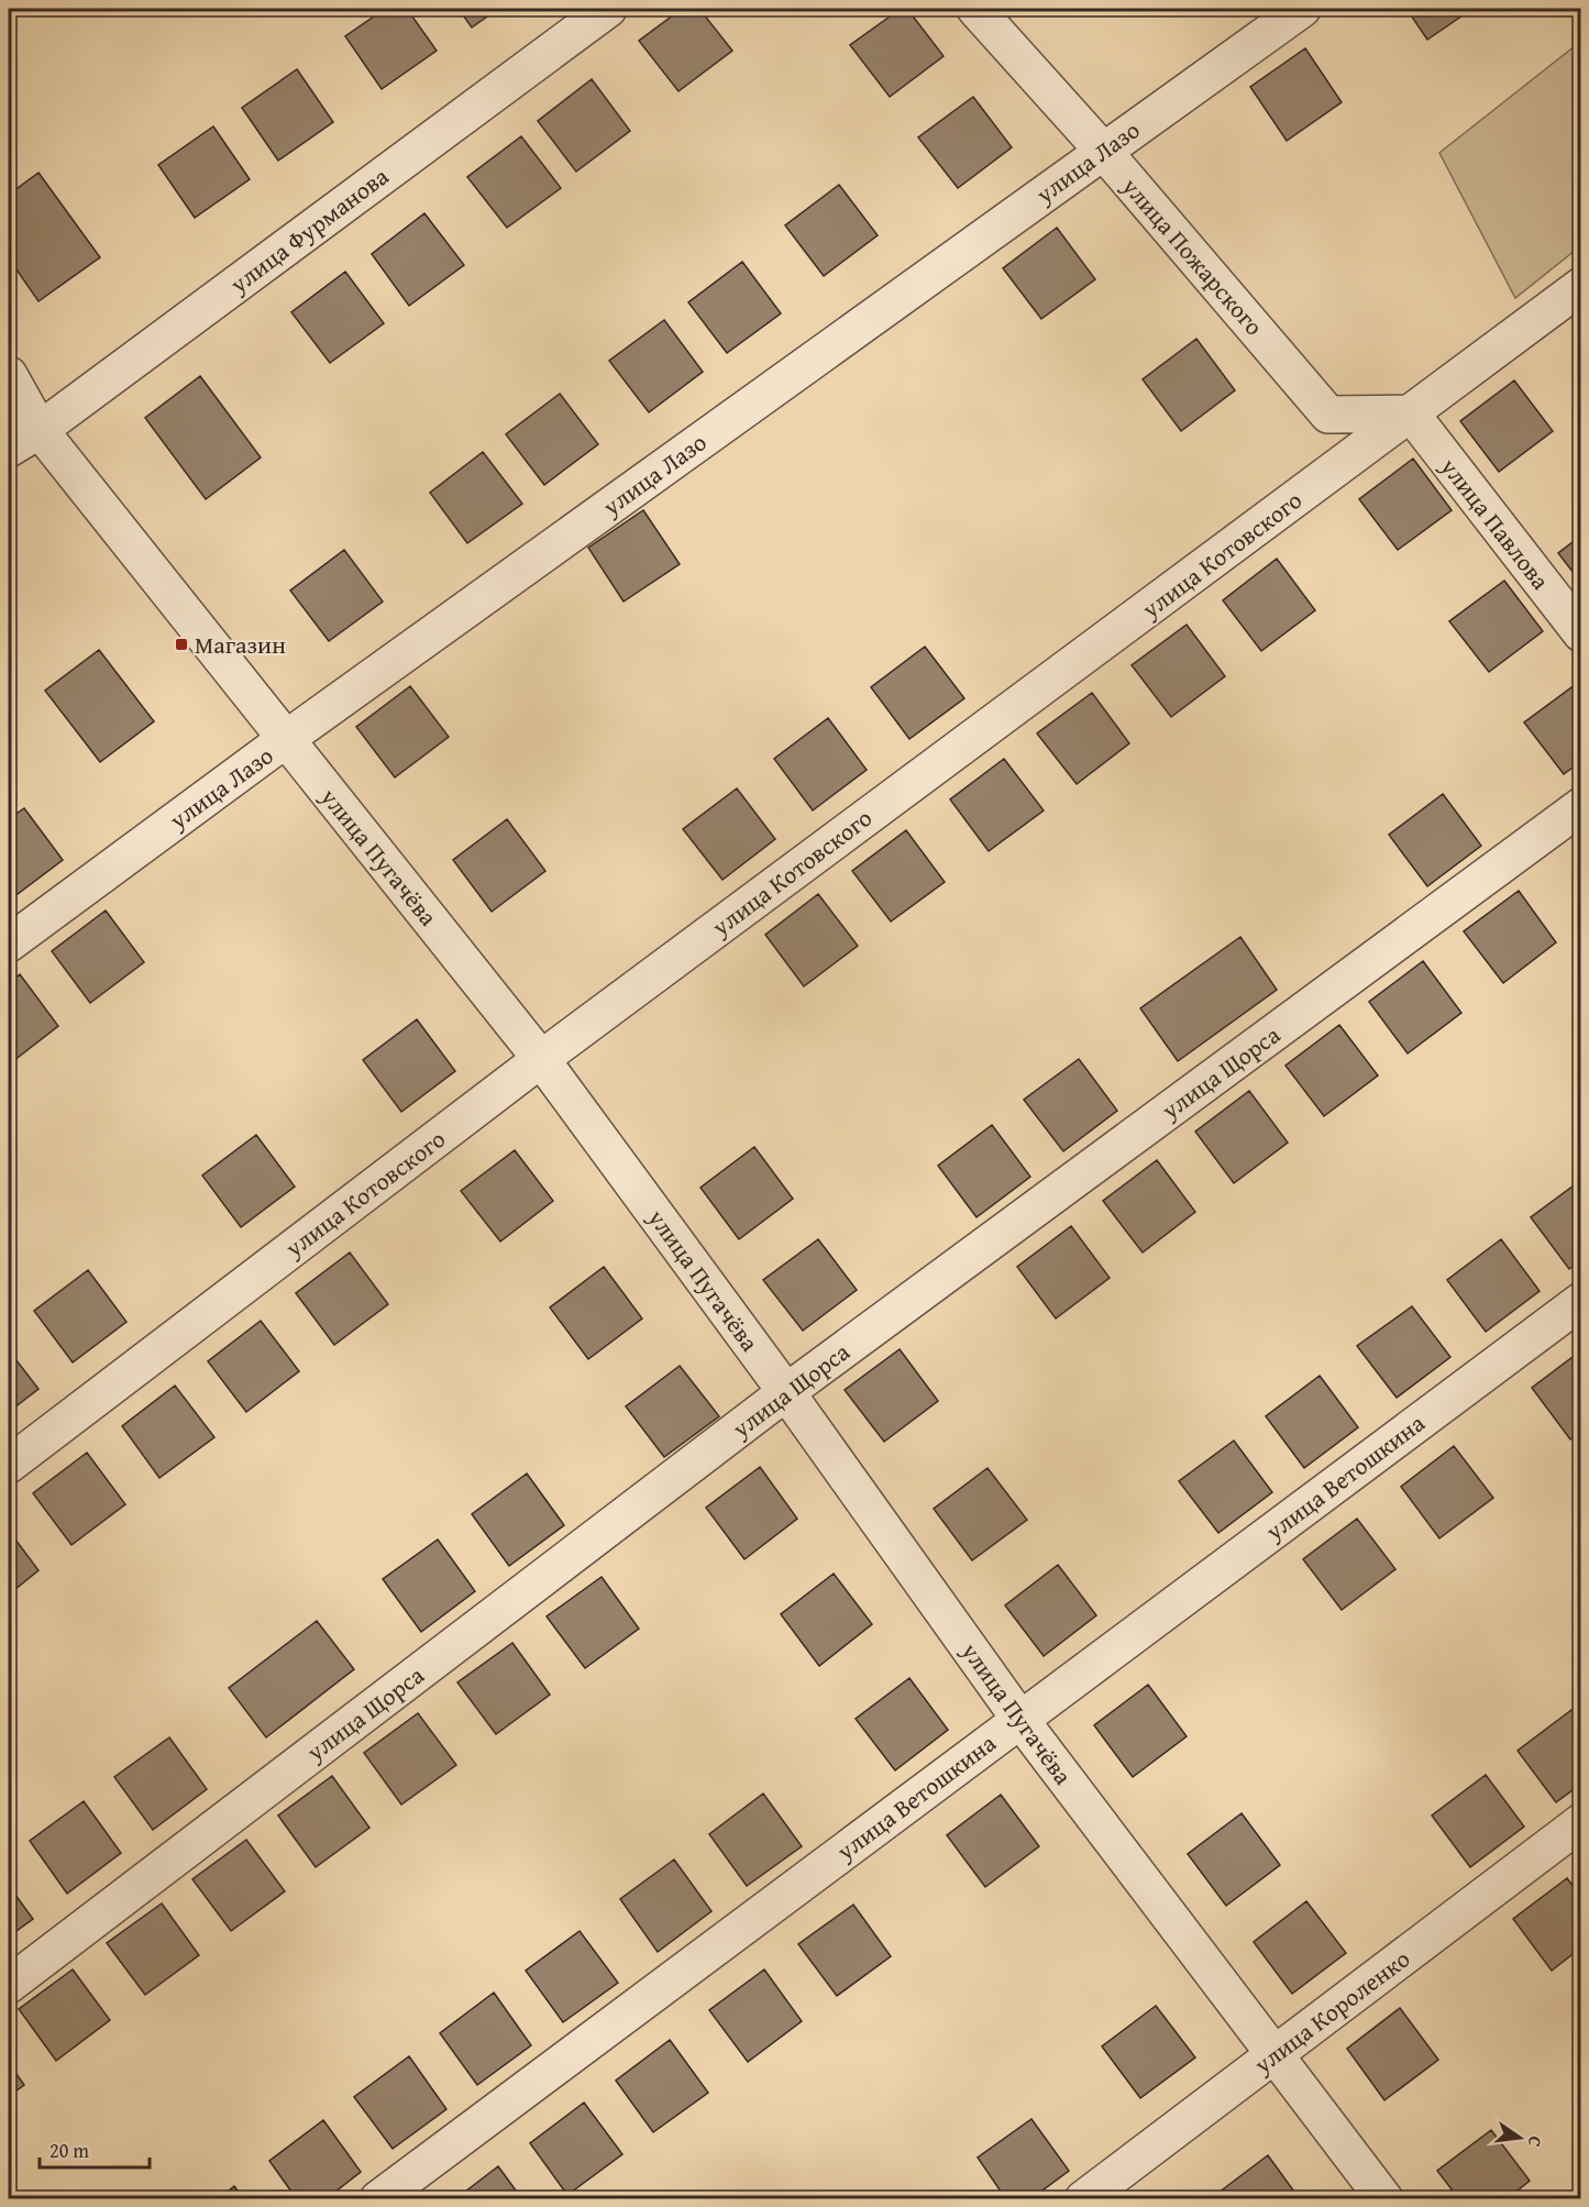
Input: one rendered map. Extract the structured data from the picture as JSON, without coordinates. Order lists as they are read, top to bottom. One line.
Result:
{"streets":{"street":["улица Лазо","улица Фурманова","улица Пожарского","улица Павлова","улица Котовского","улица Пугачёва","улица Щорса","улица Ветошкина","улица Короленко"]},"crossings":[["улица Лазо","улица Пожарского"],["улица Лазо","улица Пугачёва"],["улица Фурманова","улица Пугачёва"],["улица Пожарского","улица Павлова"],["улица Пожарского","улица Котовского"],["улица Павлова","улица Котовского"],["улица Котовского","улица Пугачёва"],["улица Пугачёва","улица Щорса"],["улица Пугачёва","улица Ветошкина"],["улица Пугачёва","улица Короленко"]],"places":{"transit":["Магазин"]},"scale_bar":"20 m","north":"right"}
